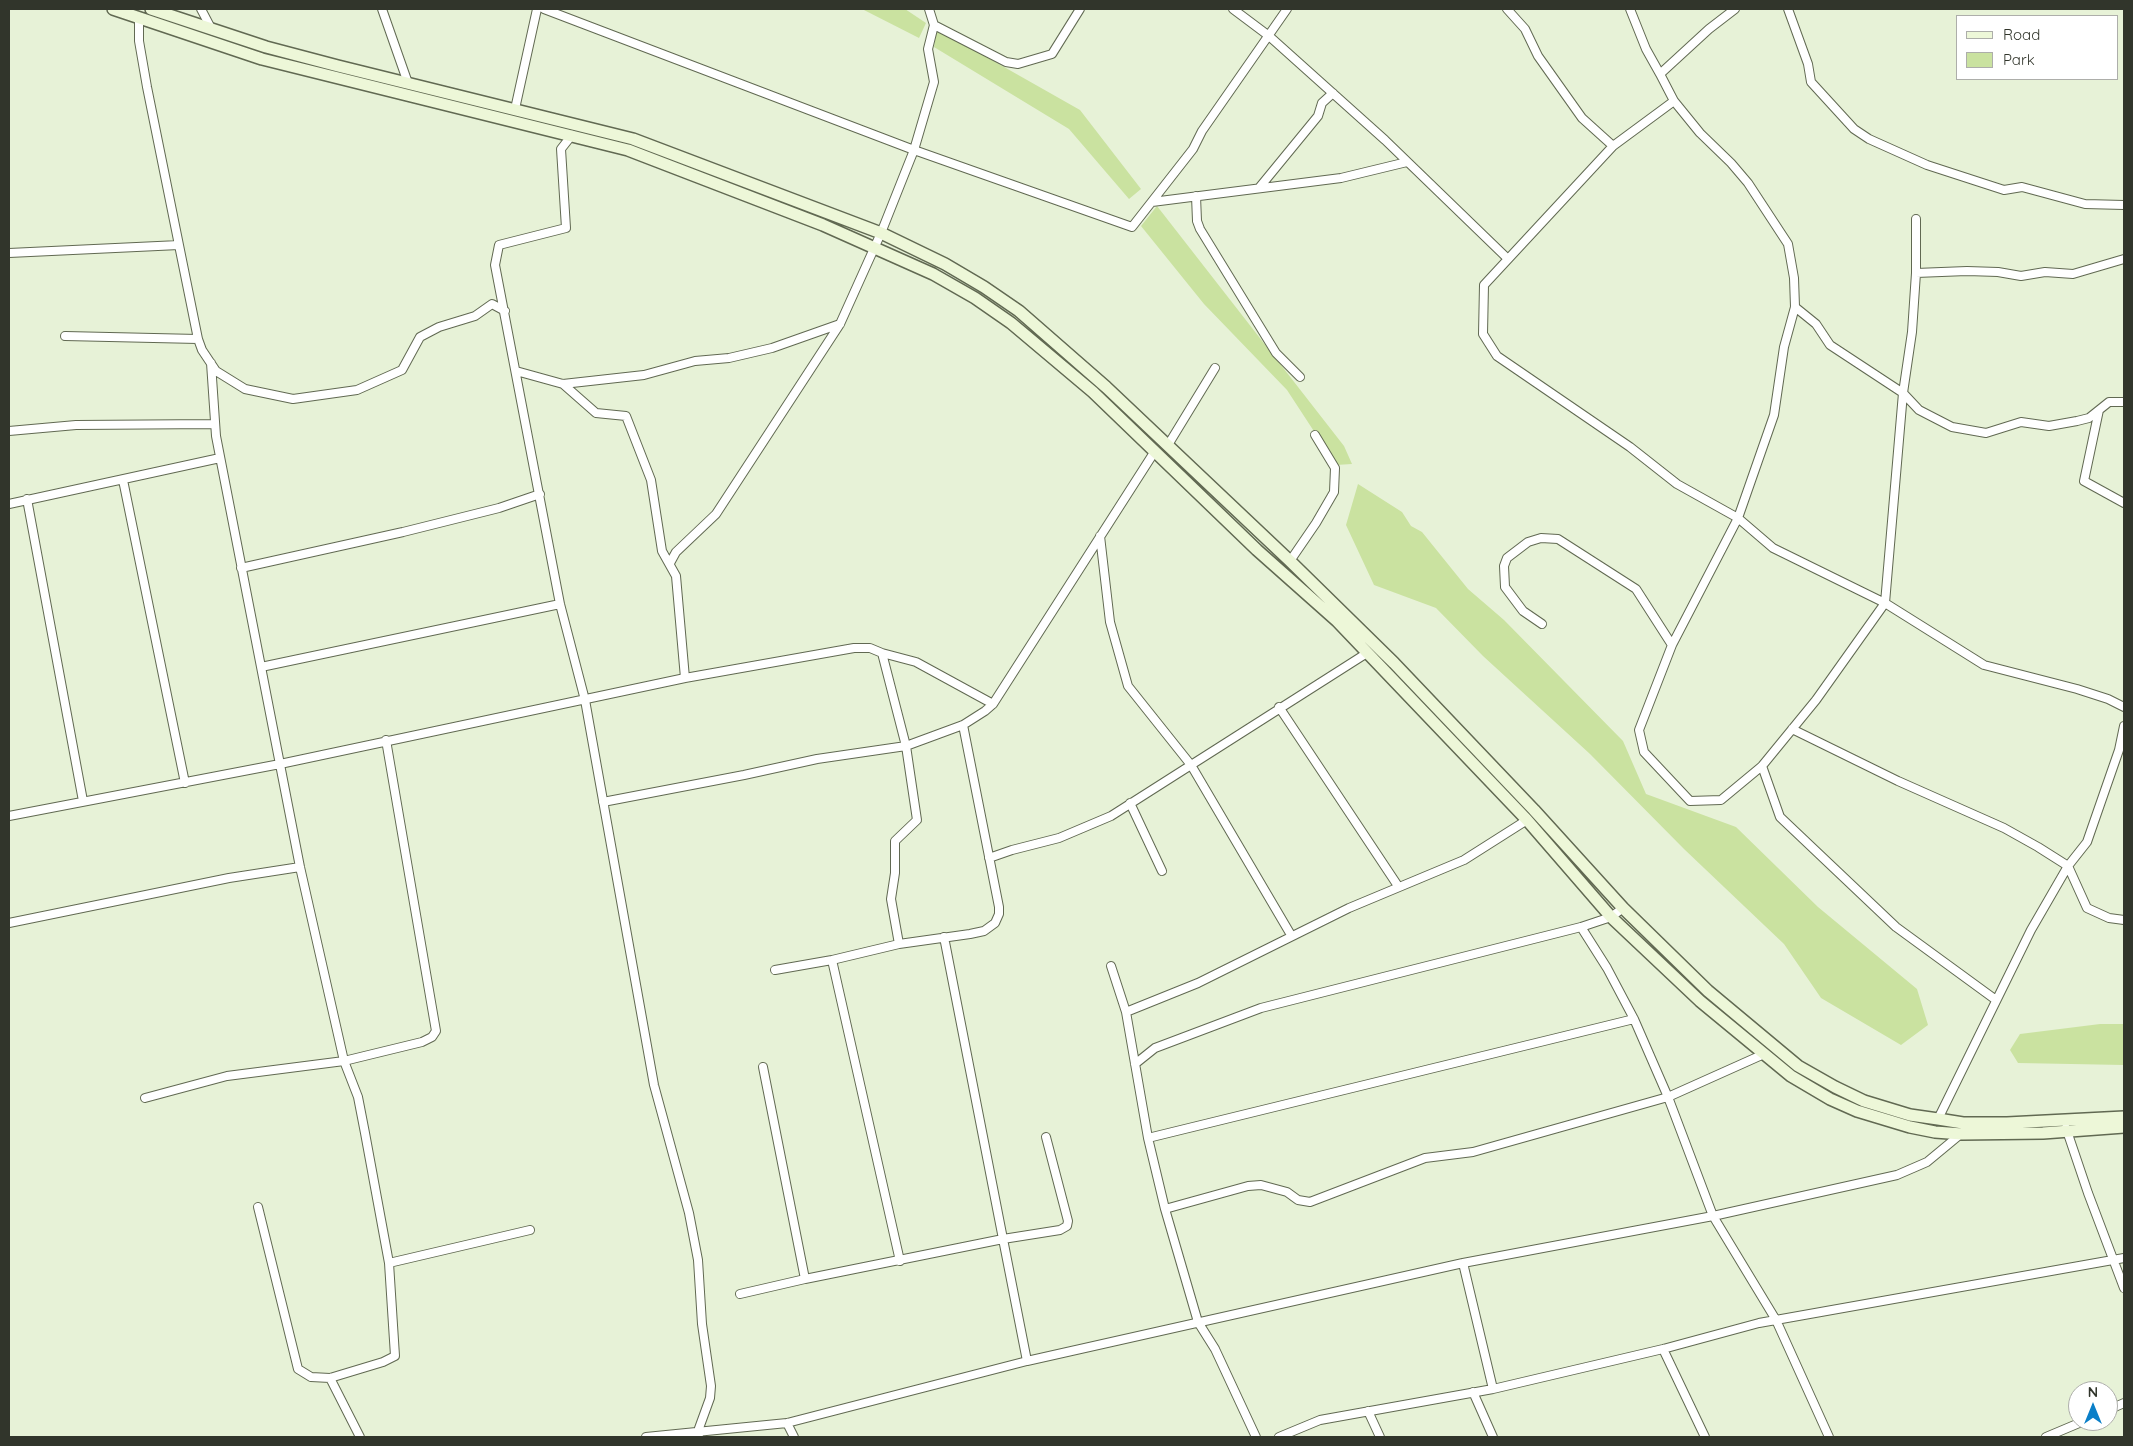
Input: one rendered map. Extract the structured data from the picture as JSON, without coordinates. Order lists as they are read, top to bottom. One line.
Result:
{"legend":["Road","Park"],"north":"top"}
